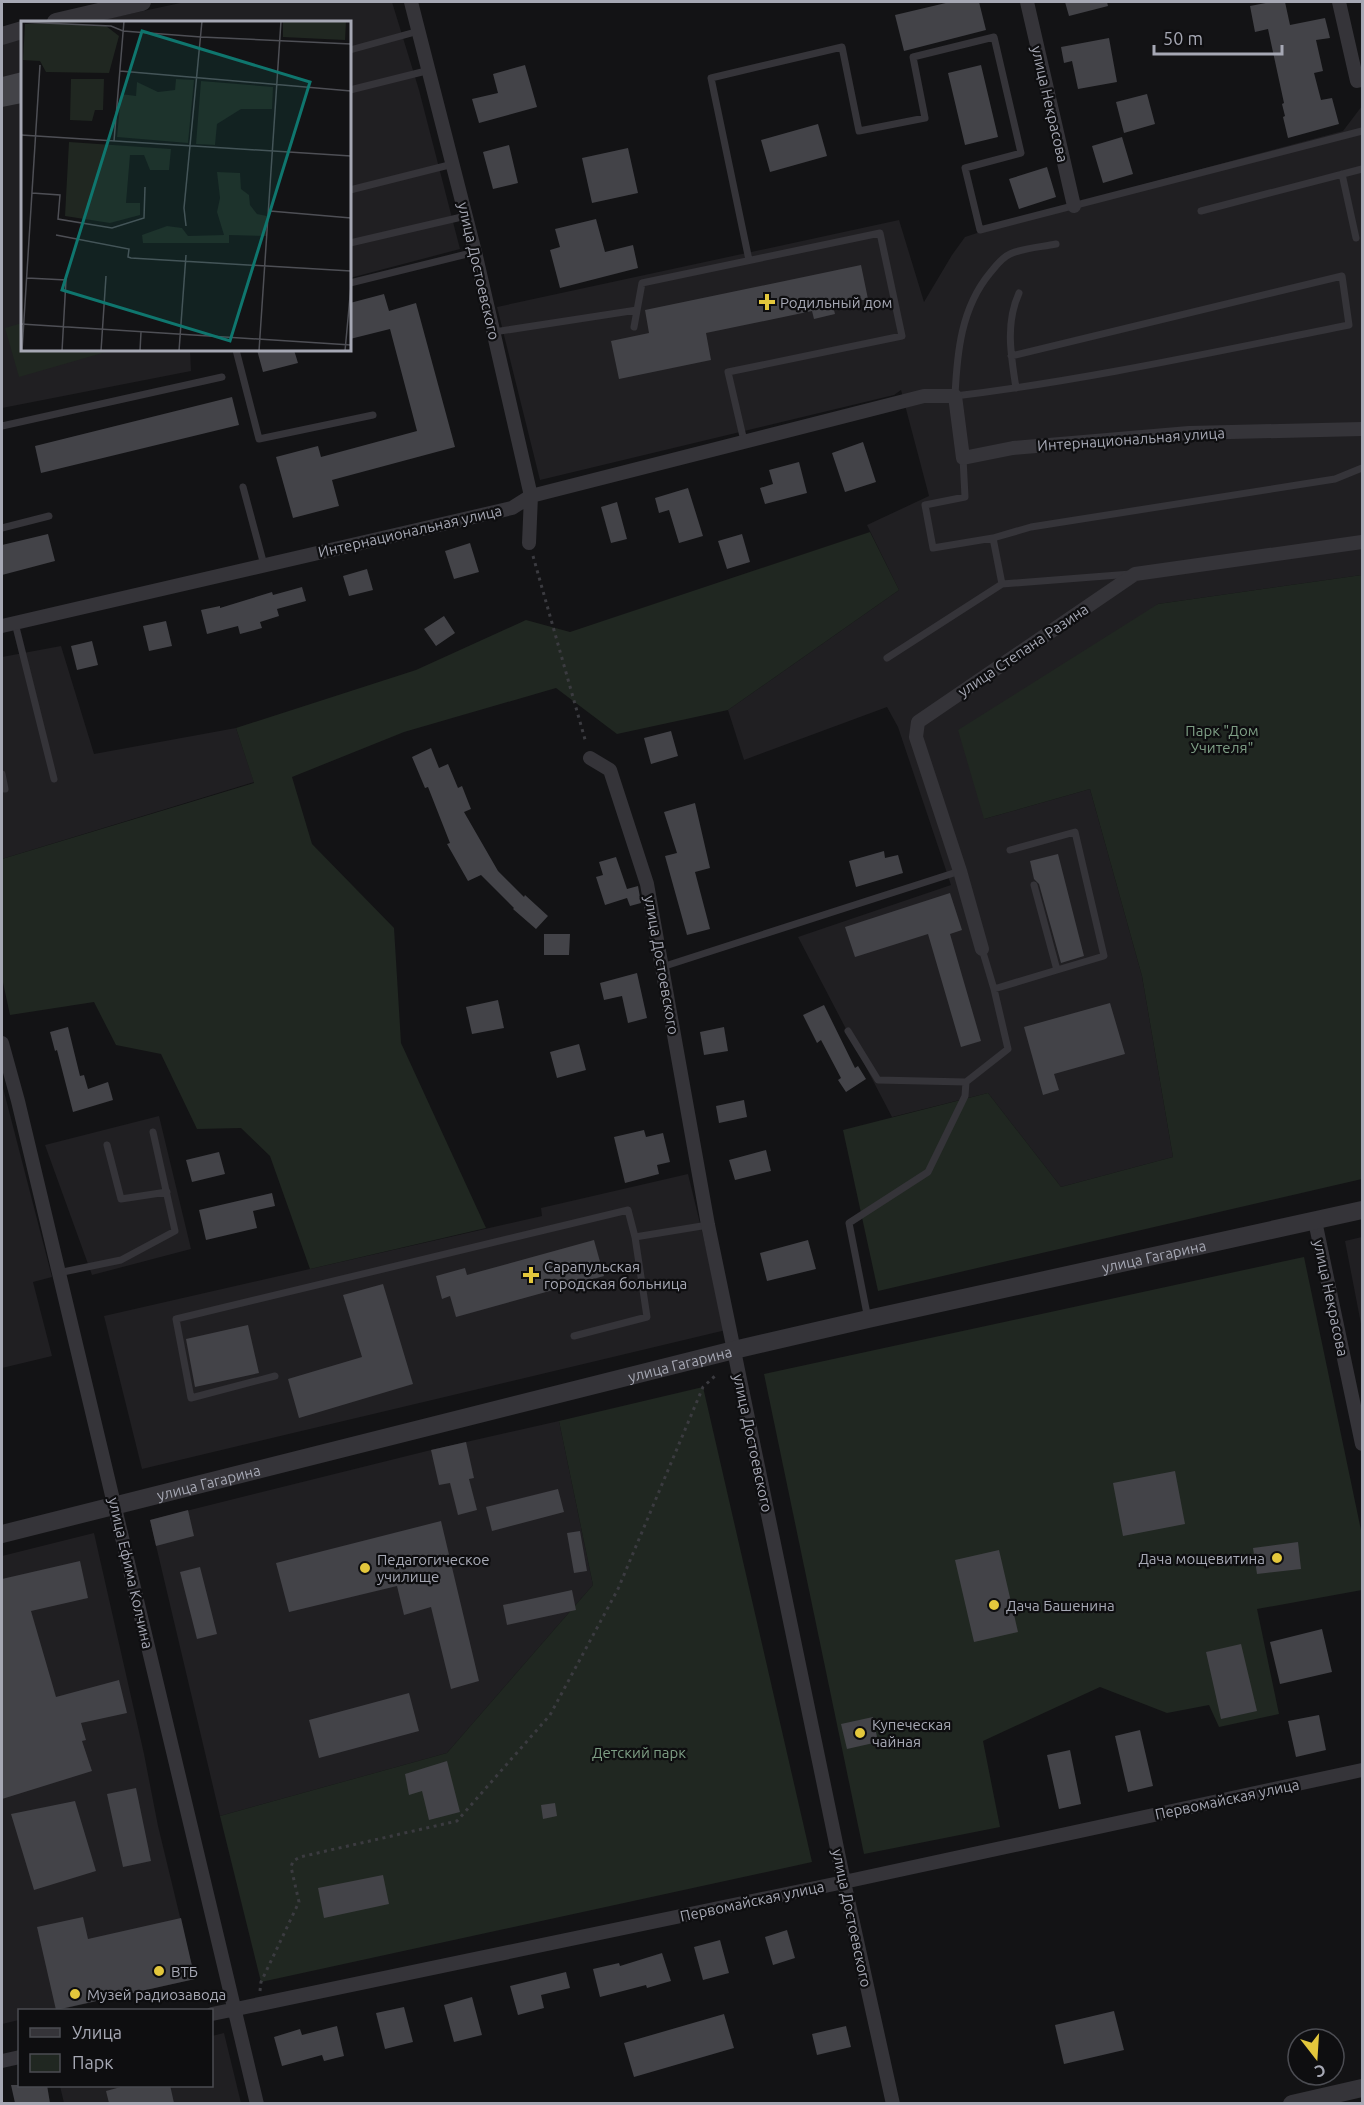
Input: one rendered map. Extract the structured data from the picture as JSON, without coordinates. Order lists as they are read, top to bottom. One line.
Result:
{"streets":{"street":["улица Некрасова","улица Достоевского","Интернациональная улица","улица Степана Разина","улица Гагарина","улица Ефима Колчина","Первомайская улица"]},"crossings":[["улица Некрасова","улица Гагарина"],["улица Достоевского","Интернациональная улица"],["улица Достоевского","улица Гагарина"],["улица Достоевского","Первомайская улица"],["улица Гагарина","улица Ефима Колчина"],["улица Ефима Колчина","Первомайская улица"]],"parks":["Парк \"Дом Учителя\"","Детский парк"],"places":{"health":["Родильный дом","Сарапульская городская больница"],"other":["Дача мощевитина","Педагогическое училище","Дача Башенина","Купеческая чайная","ВТБ","Музей радиозавода"]},"legend":["Улица","Парк"],"scale_bar":"50 m","north":"bottom"}
